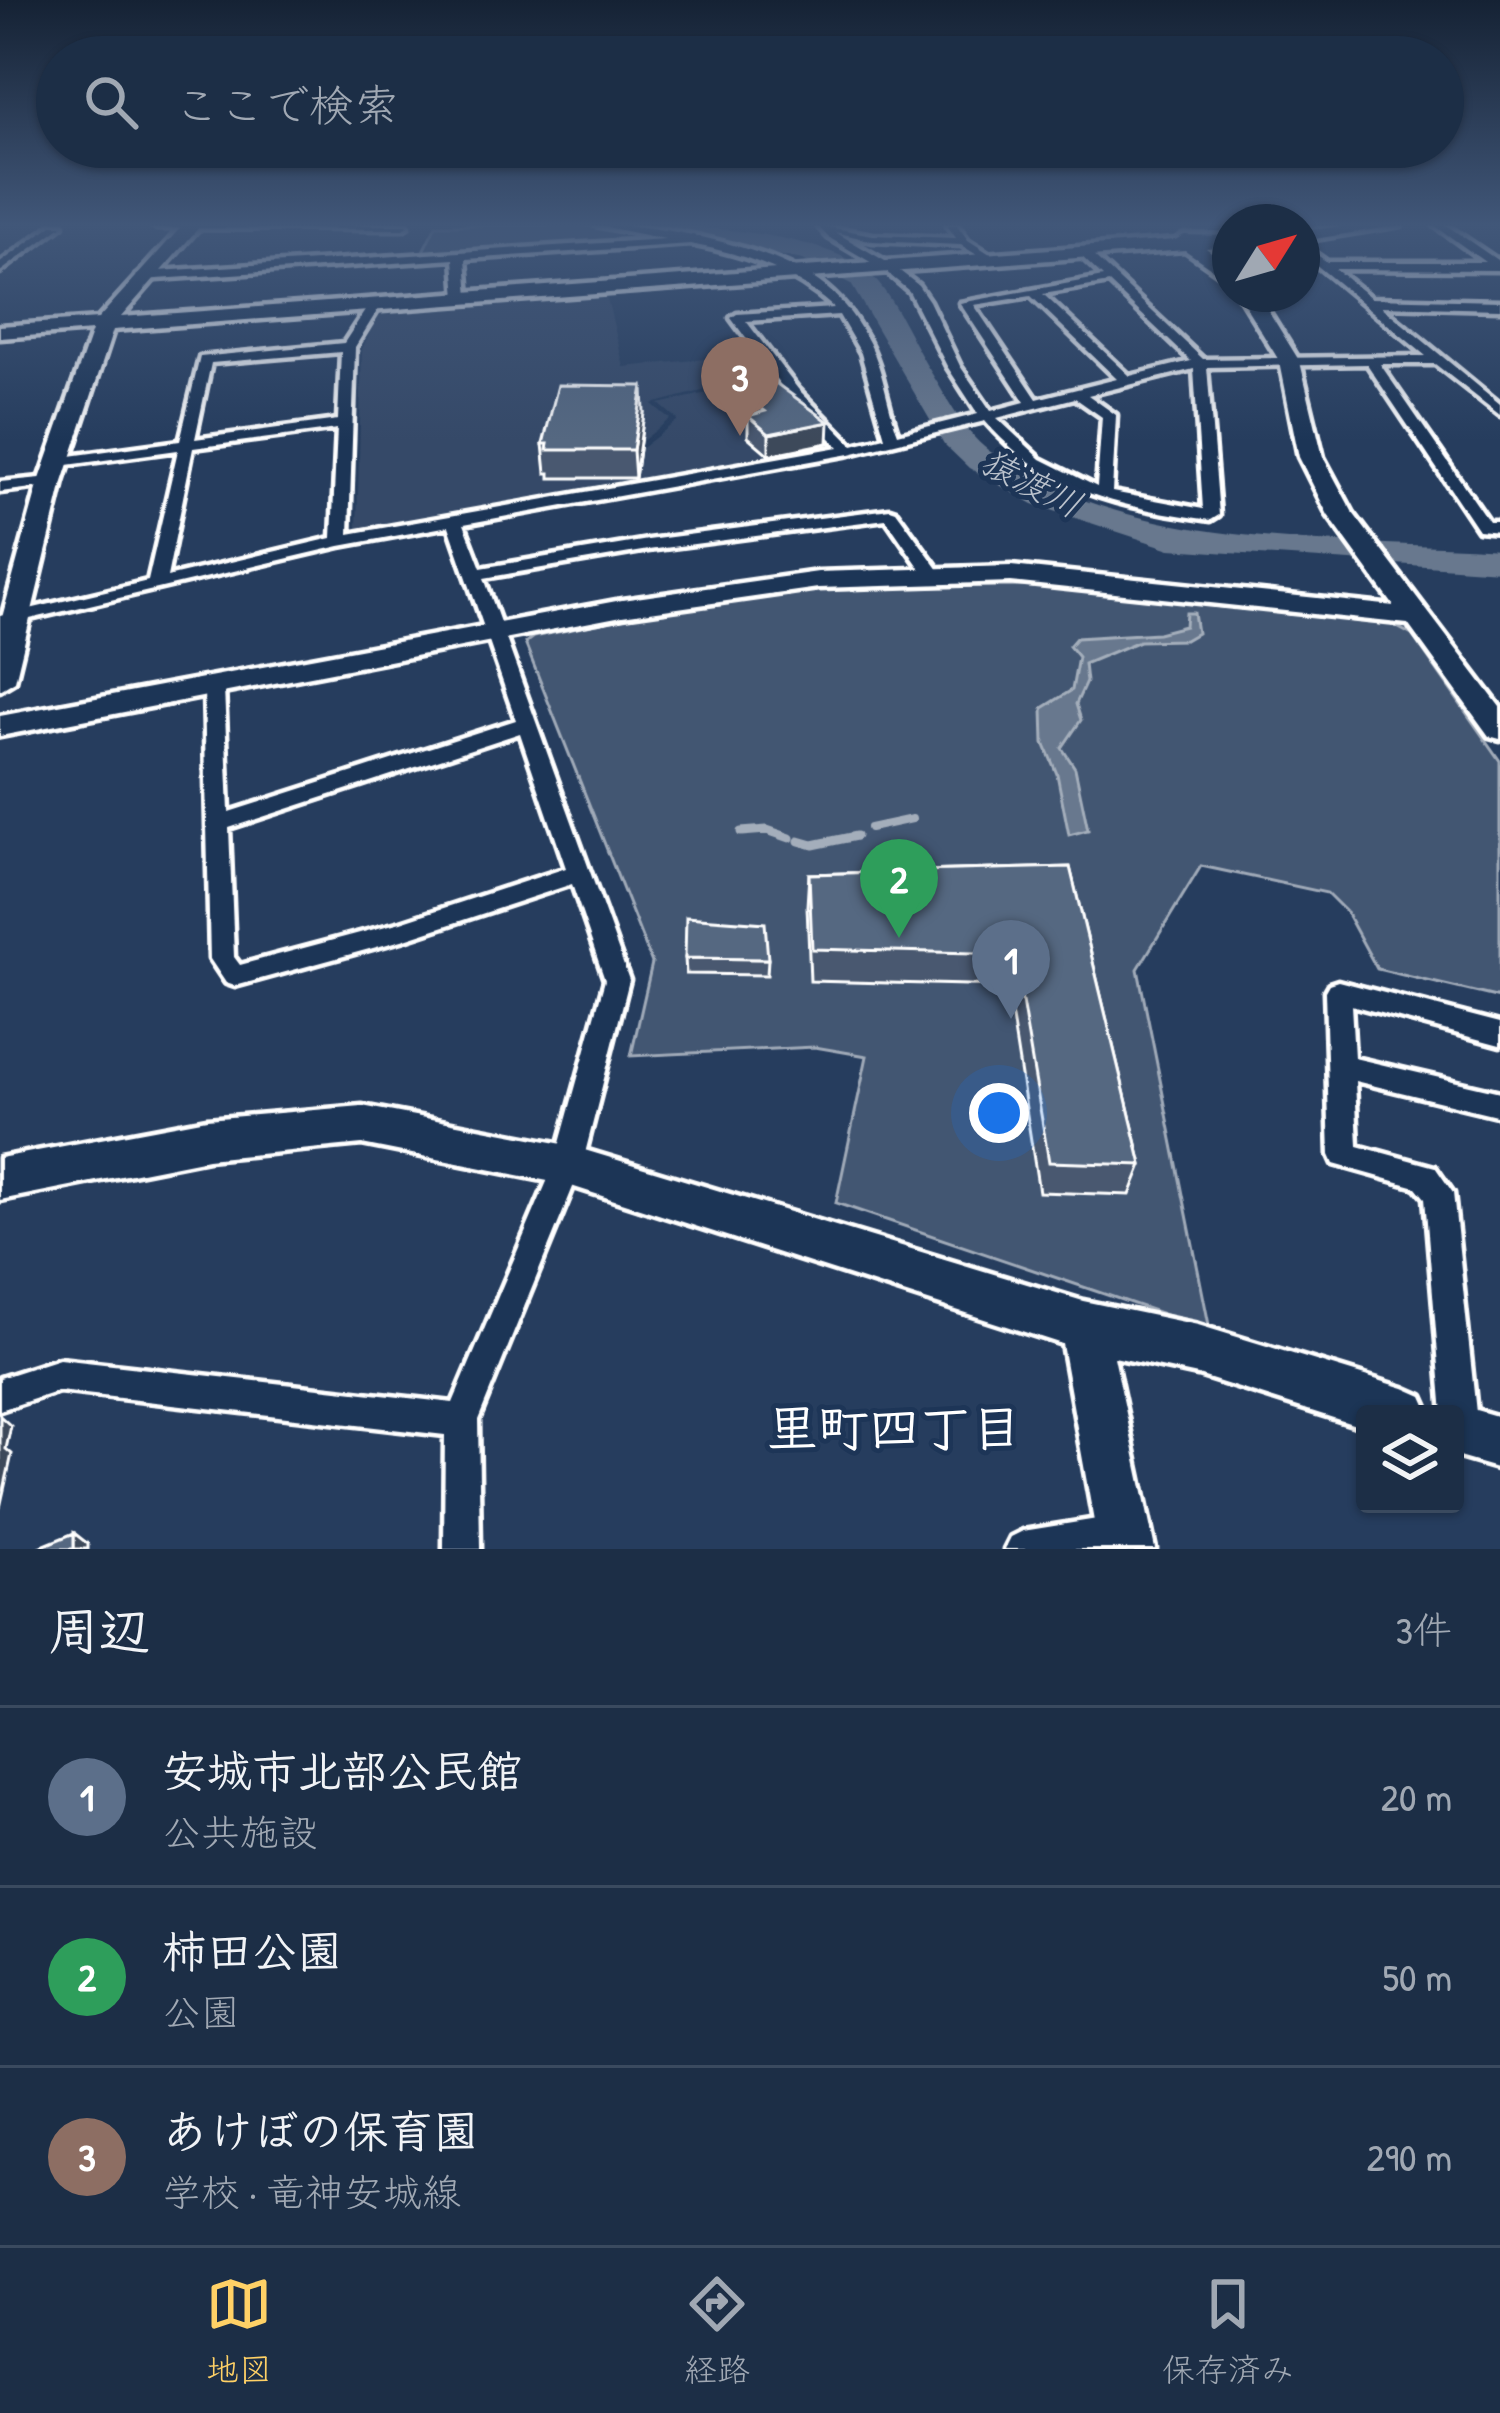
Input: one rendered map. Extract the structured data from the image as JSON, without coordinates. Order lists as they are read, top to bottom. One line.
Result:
{"districts":["里町四丁目"],"water":["猿渡川"],"north":"top right","page":{"search":"ここで検索","pins":["3","2","1"],"heading":["周辺","3件"],"list":[{"mark":"1","name":"安城市北部公民館","note":"公共施設","value":"20 m"},{"mark":"2","name":"柿田公園","note":"公園","value":"50 m"},{"mark":"3","name":"あけぼの保育園","note":"学校 · 竜神安城線","value":"290 m"}],"nav":["地図","経路","保存済み"]}}
